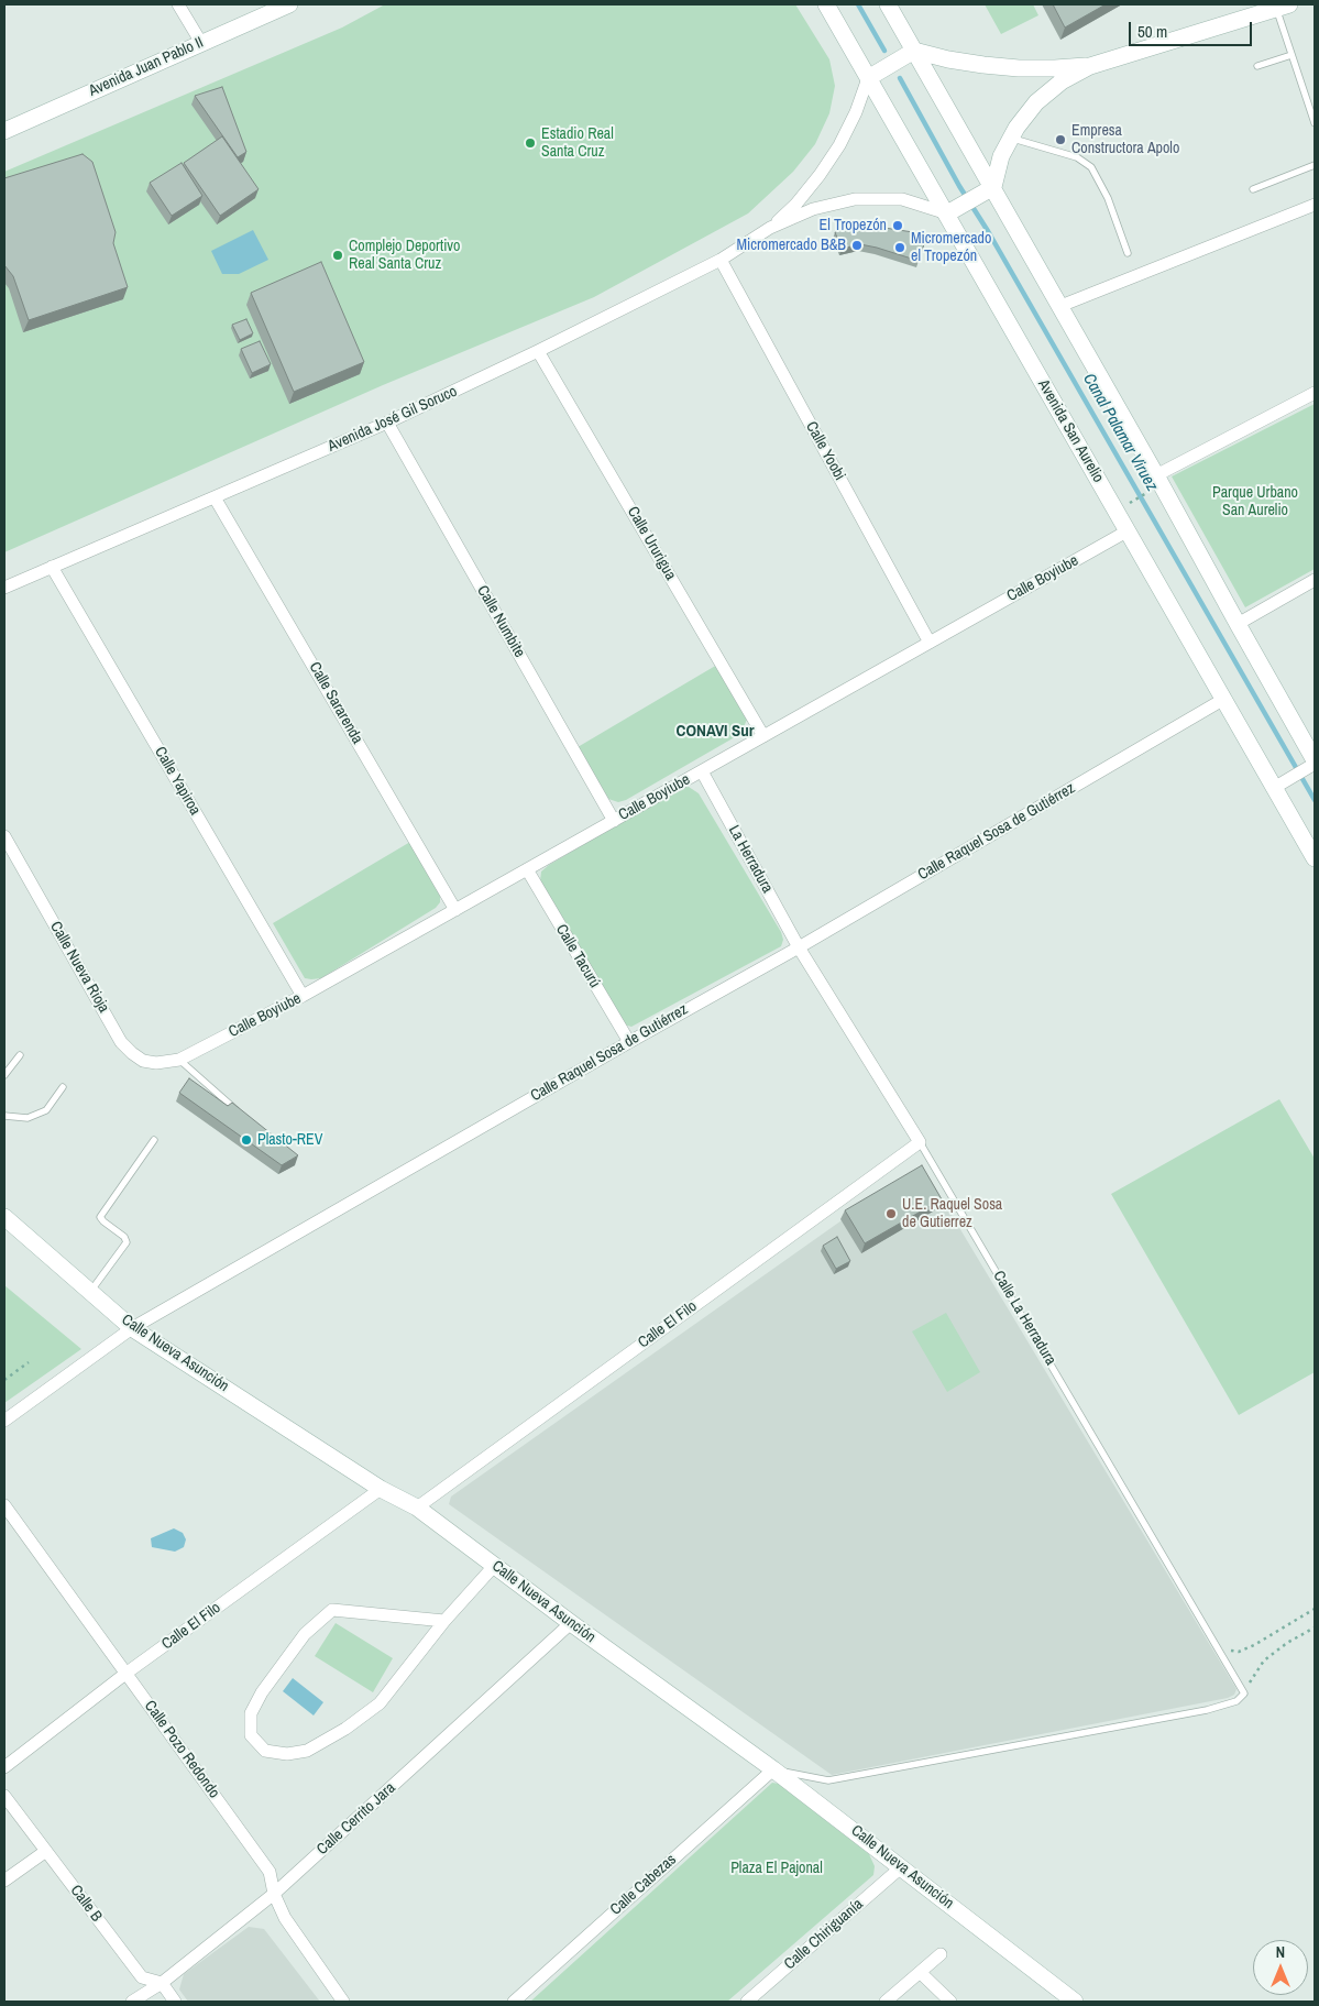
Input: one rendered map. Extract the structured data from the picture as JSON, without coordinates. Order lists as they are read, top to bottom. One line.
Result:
{"streets":{"street":["Avenida Juan Pablo II","Avenida José Gil Soruco","Avenida San Aurelio","Calle Yoobi","Calle Ururigua","Calle Boyiube","Calle Numbite","Calle Sararenda","Calle Yapiroa","Calle Raquel Sosa de Gutiérrez","La Herradura","Calle Tacurú","Calle Nueva Rioja","Calle La Herradura","Calle El Filo","Calle Nueva Asunción","Calle Pozo Redondo","Calle Cerrito Jara","Calle Cabezas","Calle B","Calle Chiriguanía"]},"crossings":[["Avenida José Gil Soruco","Avenida San Aurelio"],["Avenida José Gil Soruco","Calle Yoobi"],["Avenida José Gil Soruco","Calle Ururigua"],["Avenida José Gil Soruco","Calle Numbite"],["Avenida José Gil Soruco","Calle Sararenda"],["Avenida José Gil Soruco","Calle Yapiroa"],["Avenida San Aurelio","Calle Boyiube"],["Avenida San Aurelio","Calle Raquel Sosa de Gutiérrez"],["Calle Yoobi","Calle Boyiube"],["Calle Ururigua","Calle Boyiube"],["Calle Boyiube","Calle Numbite"],["Calle Boyiube","Calle Sararenda"],["Calle Boyiube","Calle Yapiroa"],["Calle Boyiube","La Herradura"],["Calle Boyiube","Calle Tacurú"],["Calle Boyiube","Calle Nueva Rioja"],["Calle Raquel Sosa de Gutiérrez","La Herradura"],["Calle Raquel Sosa de Gutiérrez","Calle Tacurú"],["Calle Raquel Sosa de Gutiérrez","Calle La Herradura"],["Calle Raquel Sosa de Gutiérrez","Calle Nueva Asunción"],["La Herradura","Calle La Herradura"],["Calle La Herradura","Calle El Filo"],["Calle El Filo","Calle Nueva Asunción"],["Calle El Filo","Calle Pozo Redondo"],["Calle Nueva Asunción","Calle Cerrito Jara"],["Calle Nueva Asunción","Calle Cabezas"],["Calle Nueva Asunción","Calle Chiriguanía"],["Calle Pozo Redondo","Calle Cerrito Jara"],["Calle Cerrito Jara","Calle B"]],"districts":["CONAVI Sur"],"water":["Canal Palamar Viruez"],"parks":["Parque Urbano San Aurelio","Plaza El Pajonal"],"places":["Empresa Constructora Apolo","Estadio Real Santa Cruz","El Tropezón","Micromercado B&B","Micromercado el Tropezón","Complejo Deportivo Real Santa Cruz","Plasto-REV","U.E. Raquel Sosa de Gutierrez"],"scale_bar":"50 m","north":"top"}
